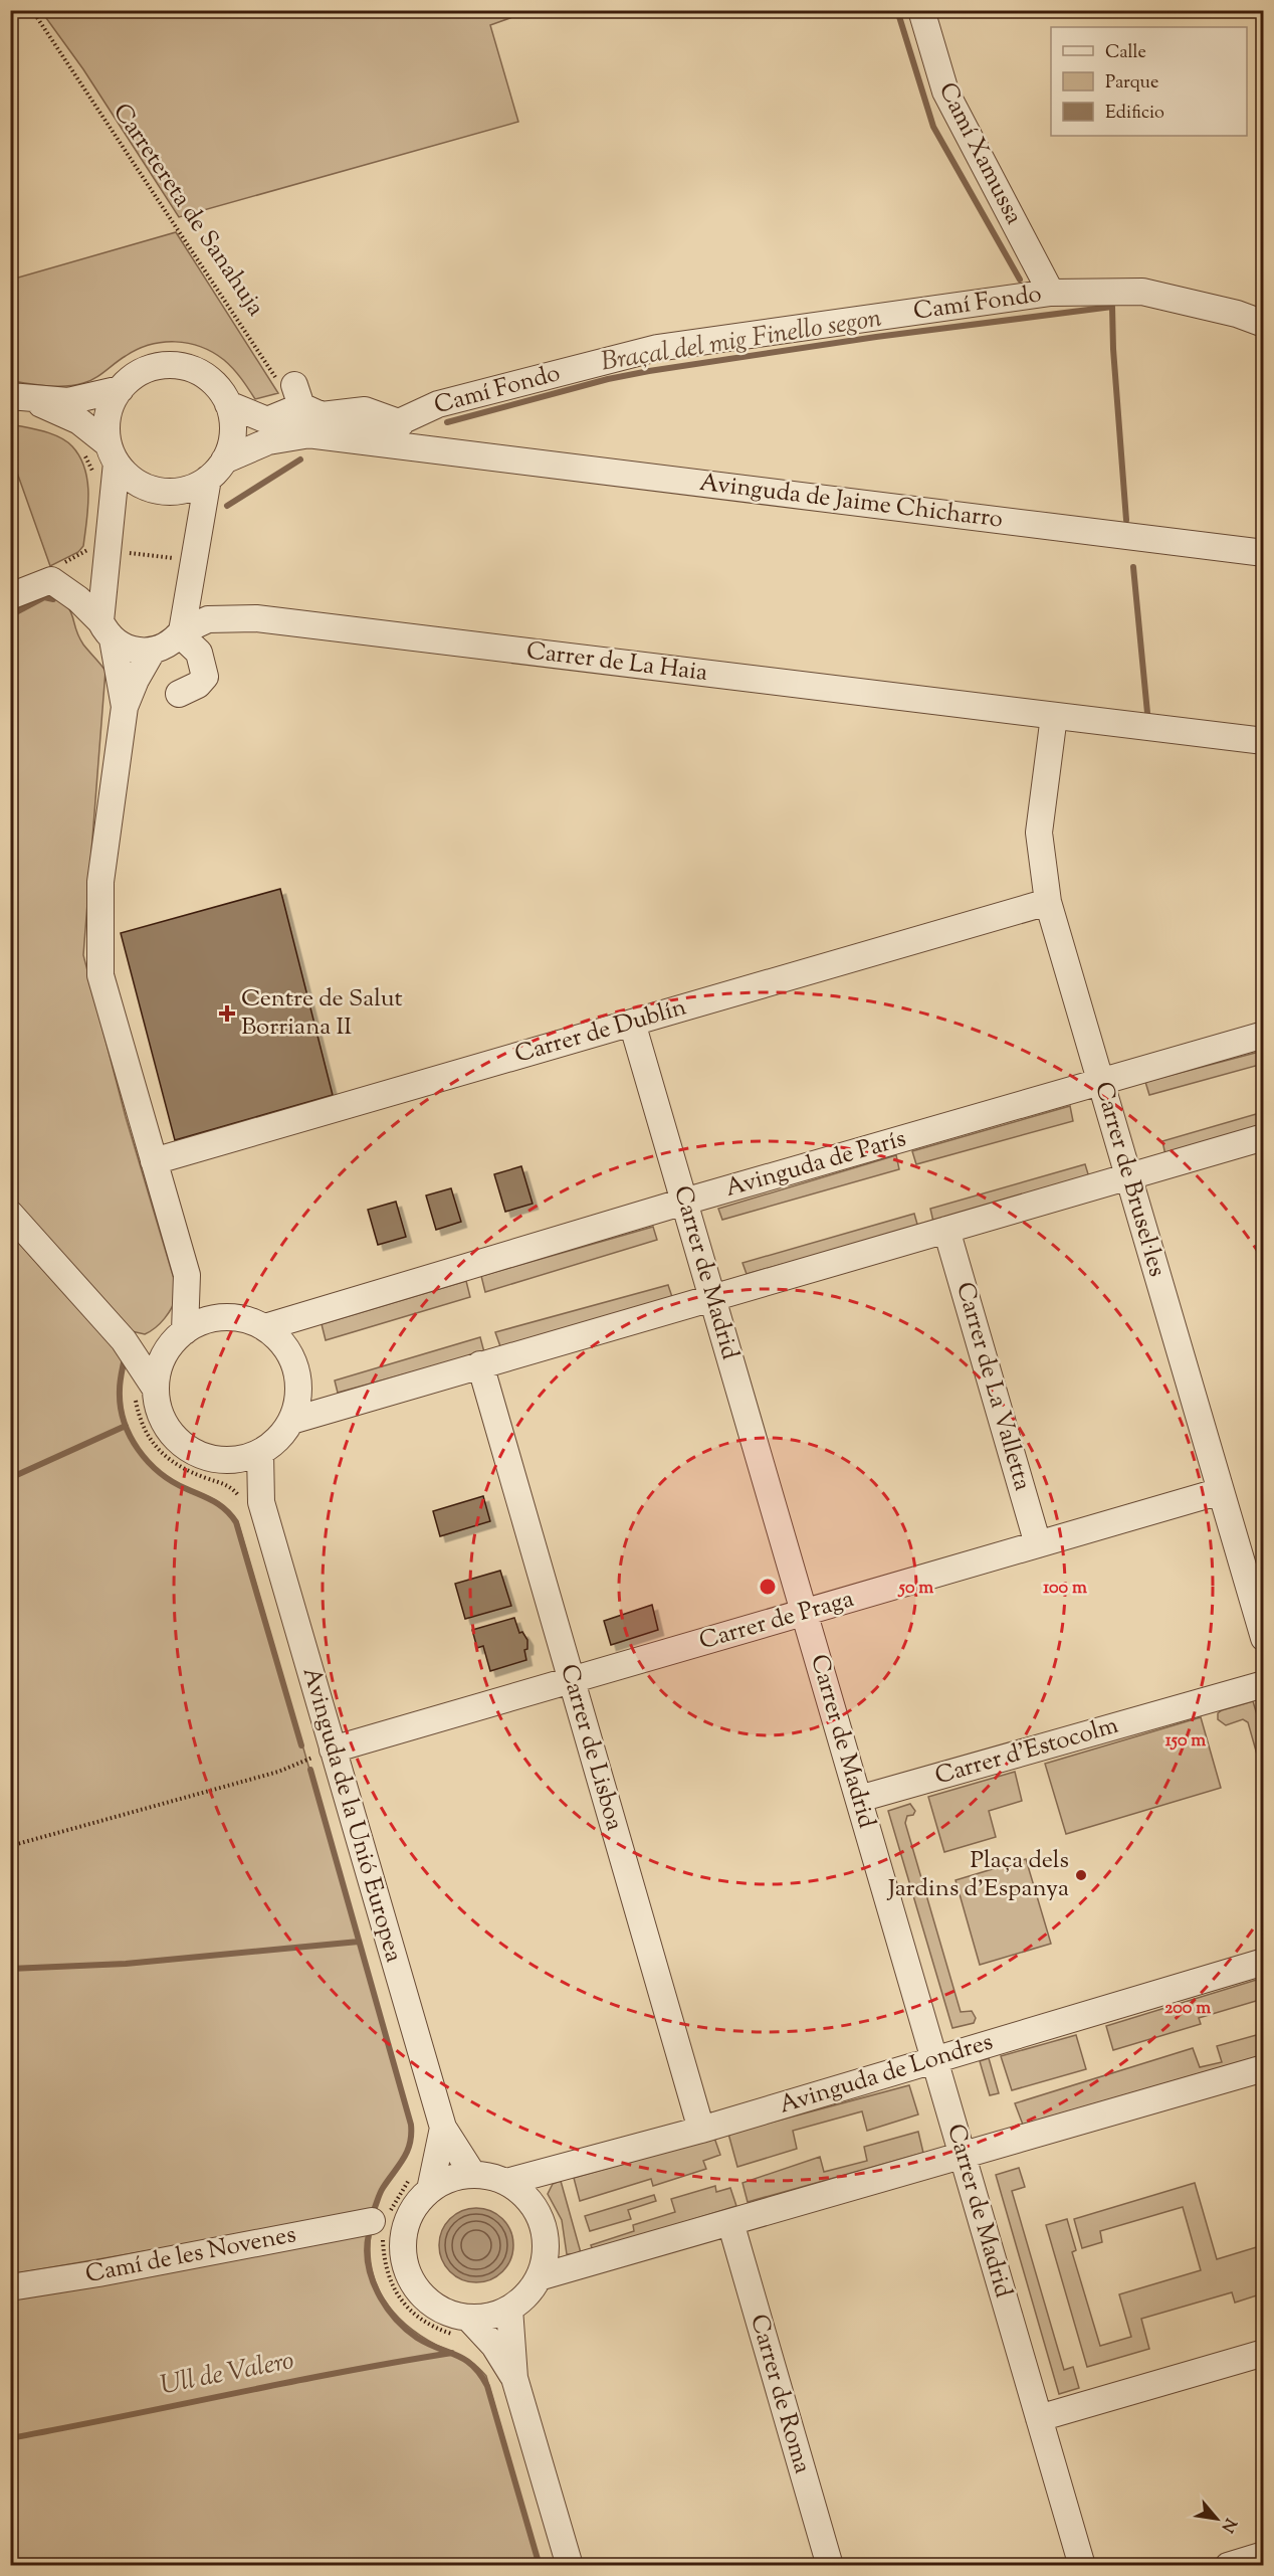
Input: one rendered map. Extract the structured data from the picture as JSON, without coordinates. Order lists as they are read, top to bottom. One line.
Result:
{"streets":{"street":["Camí Xamussa","Camí Fondo","Avinguda de Jaime Chicharro","Carrer de La Haia","Carrer de Dublín","Avinguda de París","Carrer de Brusel·les","Carrer de Madrid","Carrer de La Valletta","Carrer de Praga","Carrer de Lisboa","Carrer d'Estocolm","Avinguda de la Unió Europea","Avinguda de Londres","Camí de les Novenes","Carrer de Roma"],"path":["Carretereta de Sanahuja"]},"crossings":[["Camí Xamussa","Camí Fondo"],["Camí Fondo","Avinguda de Jaime Chicharro"],["Carrer de La Haia","Carrer de Brusel·les"],["Carrer de Dublín","Carrer de Brusel·les"],["Carrer de Dublín","Carrer de Madrid"],["Avinguda de París","Carrer de Brusel·les"],["Avinguda de París","Carrer de Madrid"],["Avinguda de París","Avinguda de la Unió Europea"],["Carrer de Brusel·les","Carrer de Praga"],["Carrer de Madrid","Carrer de Praga"],["Carrer de Madrid","Carrer d'Estocolm"],["Carrer de Madrid","Avinguda de Londres"],["Carrer de La Valletta","Carrer de Praga"],["Carrer de Praga","Carrer de Lisboa"],["Carrer de Praga","Avinguda de la Unió Europea"],["Carrer de Lisboa","Avinguda de Londres"],["Avinguda de la Unió Europea","Avinguda de Londres"],["Avinguda de la Unió Europea","Camí de les Novenes"],["Avinguda de Londres","Camí de les Novenes"]],"water":["Braçal del mig Finello segon","Ull de Valero"],"places":{"health":["Centre de Salut Borriana II"],"other":["Plaça dels Jardins d'Espanya"]},"legend":["Calle","Parque","Edificio"],"north":"bottom right","rings":["50 m","100 m","150 m","200 m"]}
